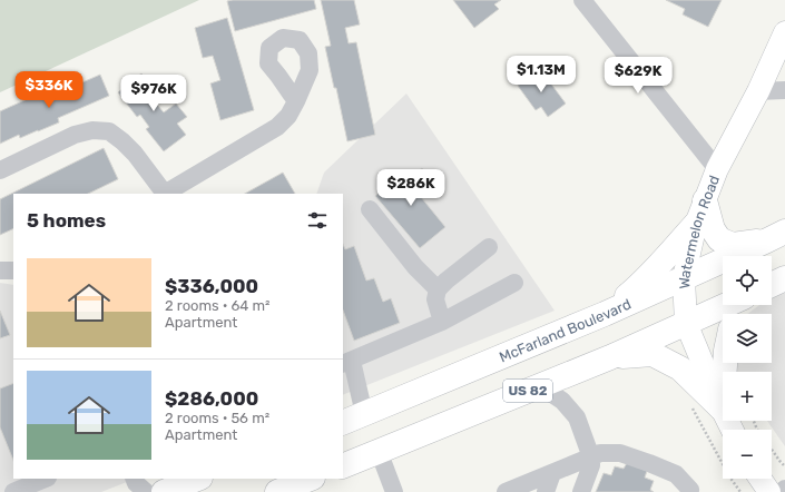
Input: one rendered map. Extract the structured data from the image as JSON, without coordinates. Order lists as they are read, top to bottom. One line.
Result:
{"streets":{"highway":["McFarland Boulevard","US 82"],"main road":["Watermelon Road"]},"crossings":[["Watermelon Road","McFarland Boulevard"],["Watermelon Road","US 82"]],"page":{"price":["$1.13M","$629K","$336K","$976K","$286K"],"heading":"5 homes","list":[{"name":"$336,000","note":"2 rooms · 64 m² · Apartment"},{"name":"$286,000","note":"2 rooms · 56 m² · Apartment"}],"map_buttons":["+","−"]}}
